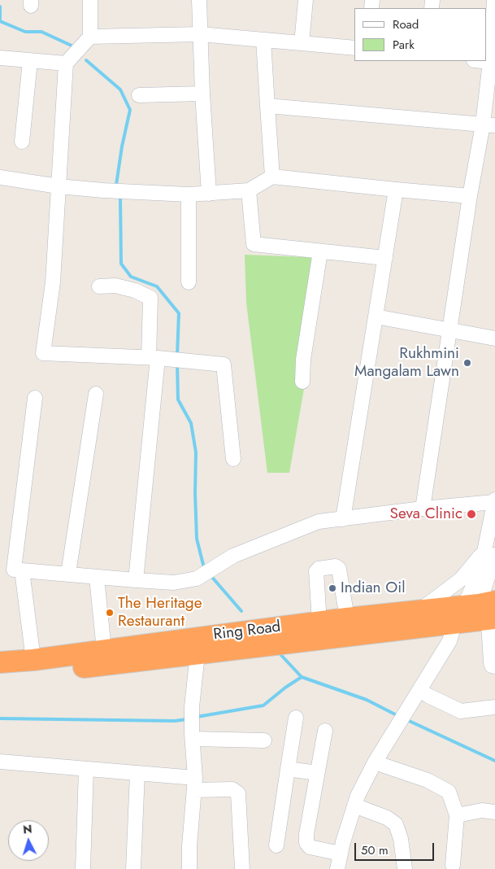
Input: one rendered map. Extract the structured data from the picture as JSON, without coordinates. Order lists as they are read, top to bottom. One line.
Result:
{"streets":{"highway":["Ring Road"]},"places":["Rukhmini Mangalam Lawn","Seva Clinic","Indian Oil","The Heritage Restaurant"],"legend":["Road","Park"],"scale_bar":"50 m","north":"top"}
